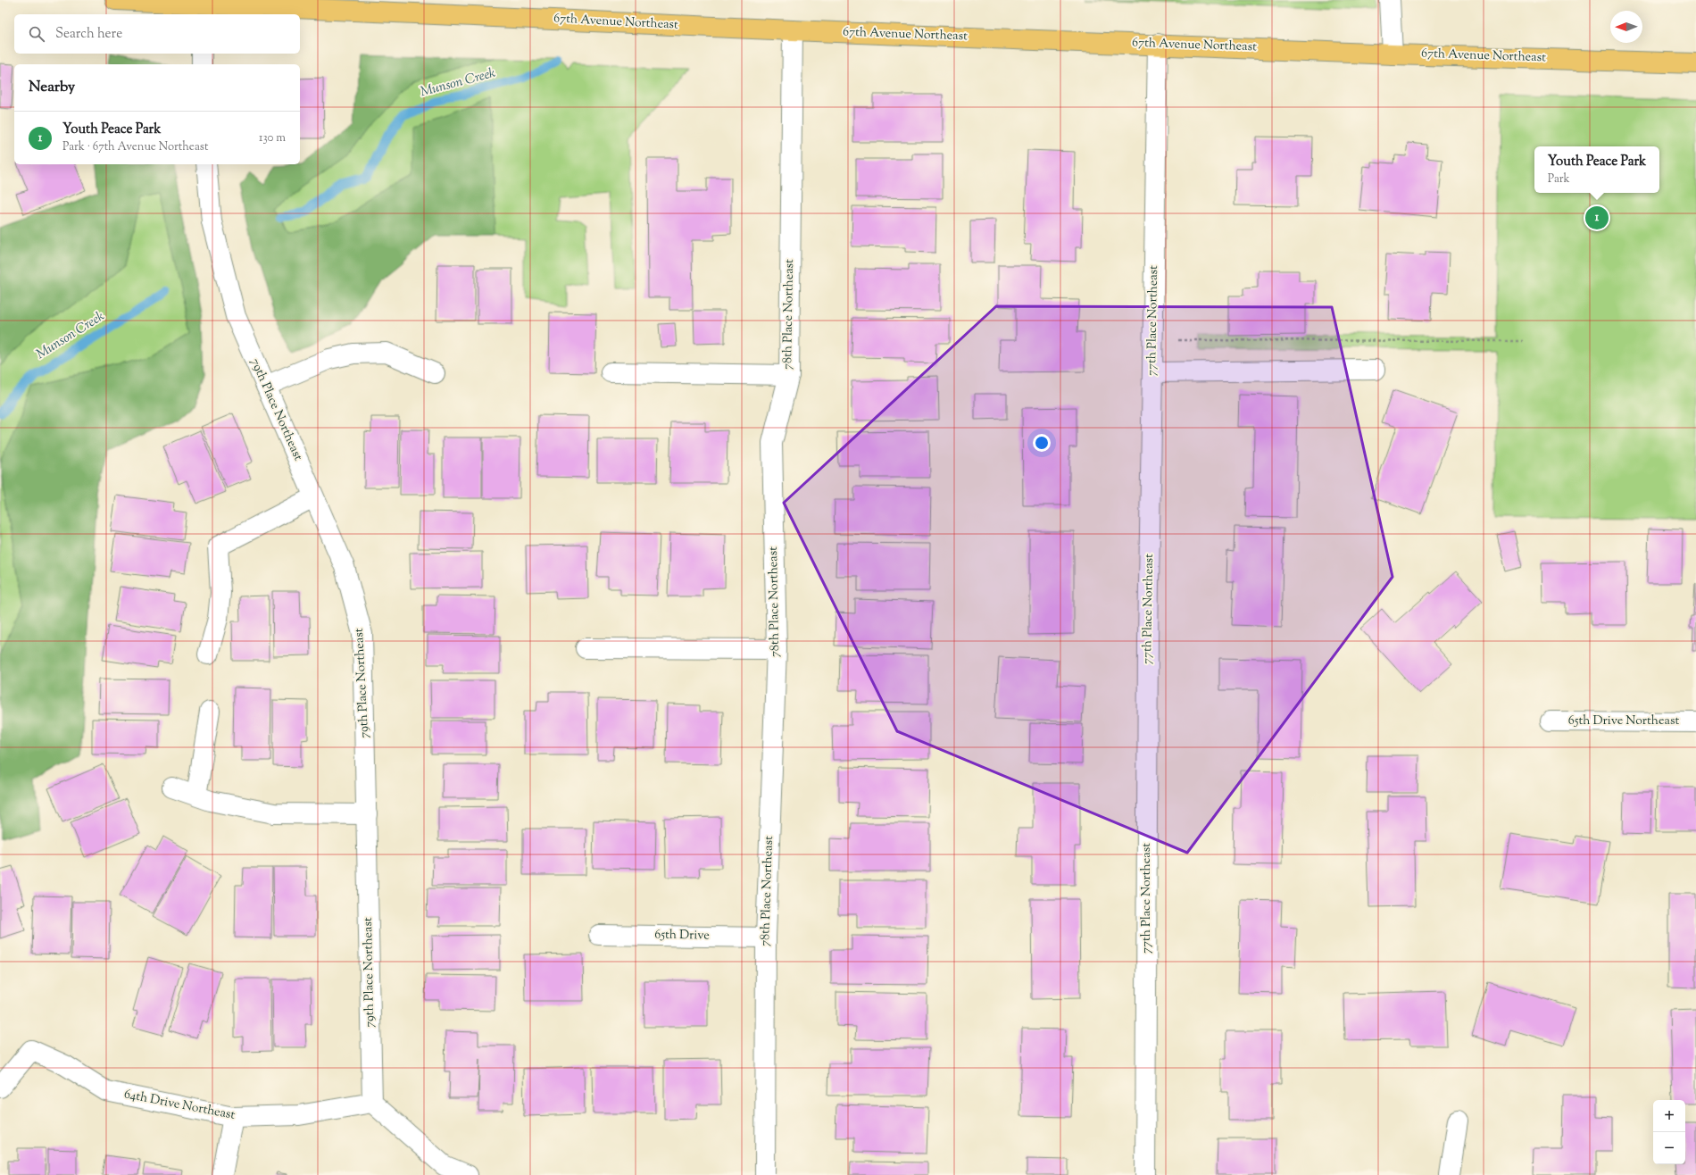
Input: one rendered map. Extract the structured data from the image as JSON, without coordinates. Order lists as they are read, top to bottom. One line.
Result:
{"streets":{"main road":["67th Avenue Northeast"],"street":["78th Place Northeast","77th Place Northeast","79th Place Northeast","65th Drive Northeast","65th Drive","64th Drive Northeast"]},"crossings":[["67th Avenue Northeast","78th Place Northeast"],["67th Avenue Northeast","77th Place Northeast"],["78th Place Northeast","65th Drive"],["79th Place Northeast","64th Drive Northeast"]],"water":["Munson Creek"],"north":"left","page":{"search":"Search here","heading":"Nearby","list":[{"mark":"1","name":"Youth Peace Park","note":"Park · 67th Avenue Northeast","value":"130 m"}],"popup":["Youth Peace Park","Park"],"pins":"1","map_buttons":["+","−"]}}
